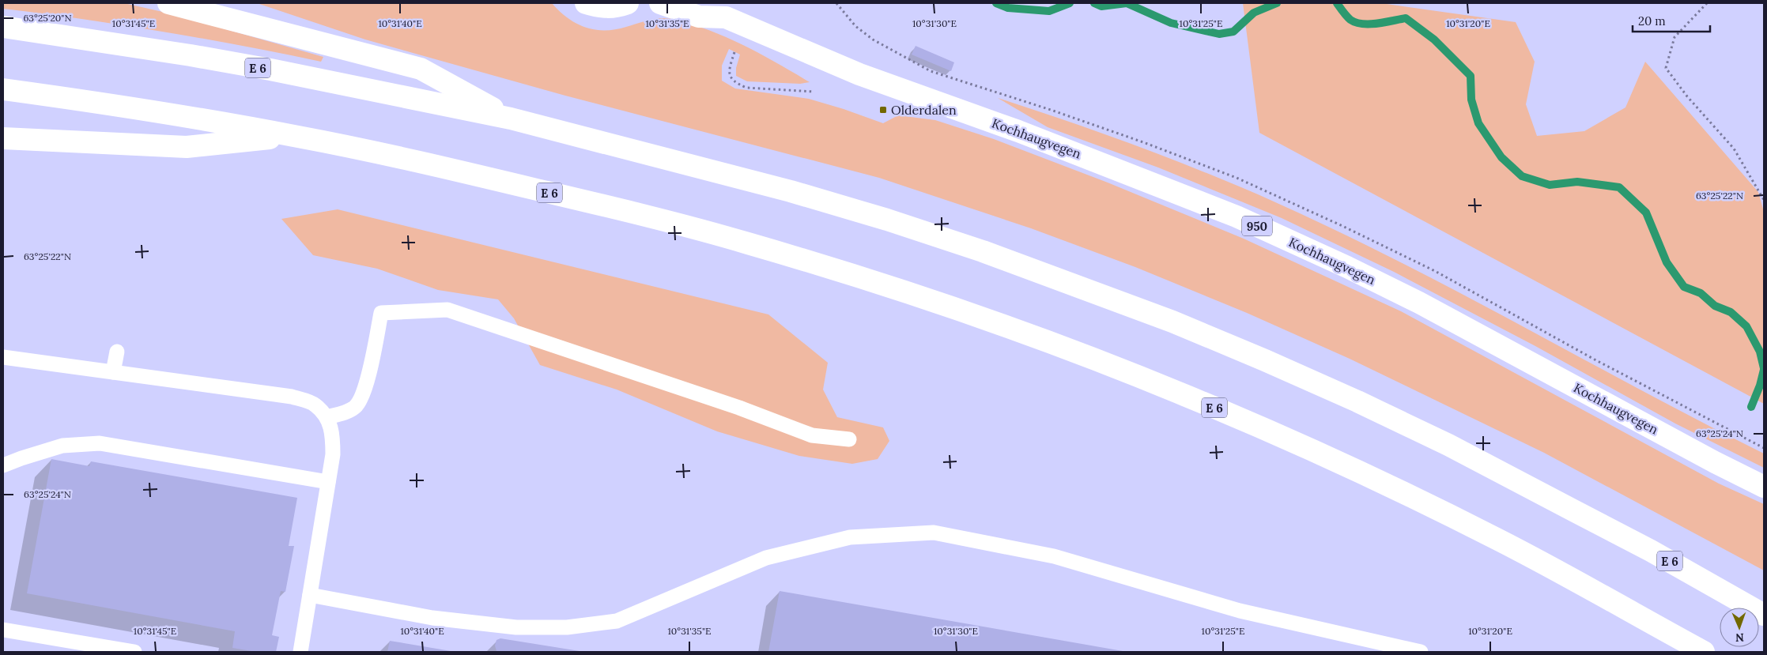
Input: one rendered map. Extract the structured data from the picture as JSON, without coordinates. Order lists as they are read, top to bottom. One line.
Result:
{"streets":{"main road":["E 6","Kochhaugvegen","950"]},"places":{"transit":["Olderdalen"]},"scale_bar":"20 m","north":"bottom","coordinates":["63°25'20\"N","10°31'45\"E","10°31'40\"E","10°31'35\"E","10°31'30\"E","10°31'25\"E","10°31'20\"E","63°25'22\"N","63°25'24\"N"]}
